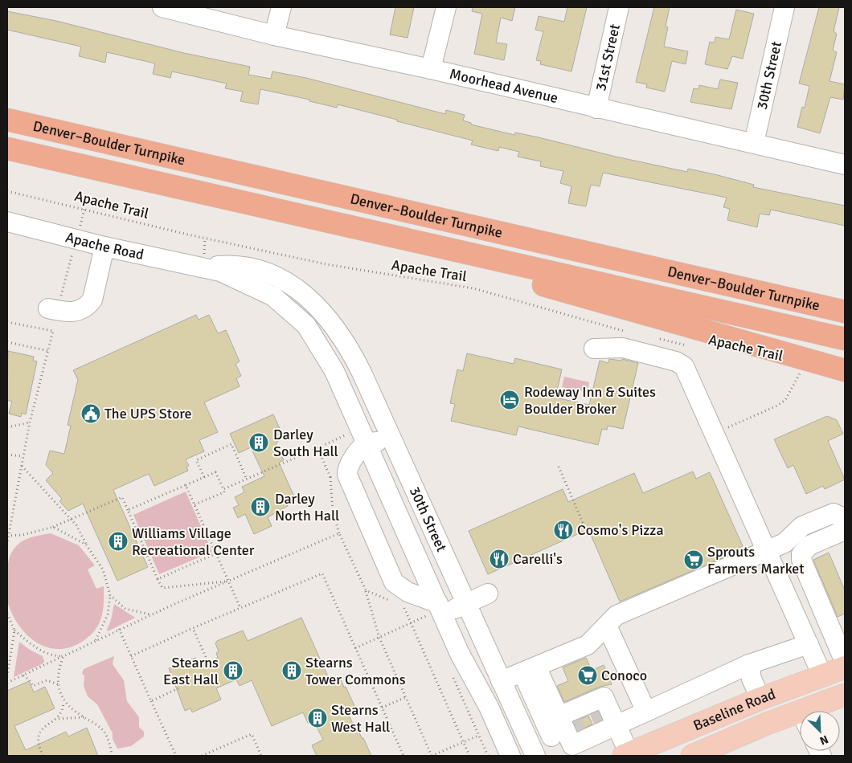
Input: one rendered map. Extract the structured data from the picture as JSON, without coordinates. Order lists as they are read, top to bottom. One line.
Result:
{"streets":{"highway":["Denver–Boulder Turnpike"],"main road":["Baseline Road"],"street":["31st Street","30th Street","Moorhead Avenue","Apache Road"],"path":["Apache Trail"]},"crossings":[["31st Street","Moorhead Avenue"],["30th Street","Moorhead Avenue"],["30th Street","Apache Road"]],"places":{"hotel":["Rodeway Inn & Suites Boulder Broker"],"public building":["The UPS Store"],"building":["Darley South Hall","Darley North Hall","Williams Village Recreational Center","Stearns East Hall","Stearns Tower Commons","Stearns West Hall"],"restaurant":["Cosmo's Pizza","Carelli's"],"supermarket":["Sprouts Farmers Market","Conoco"]},"north":"bottom right"}
